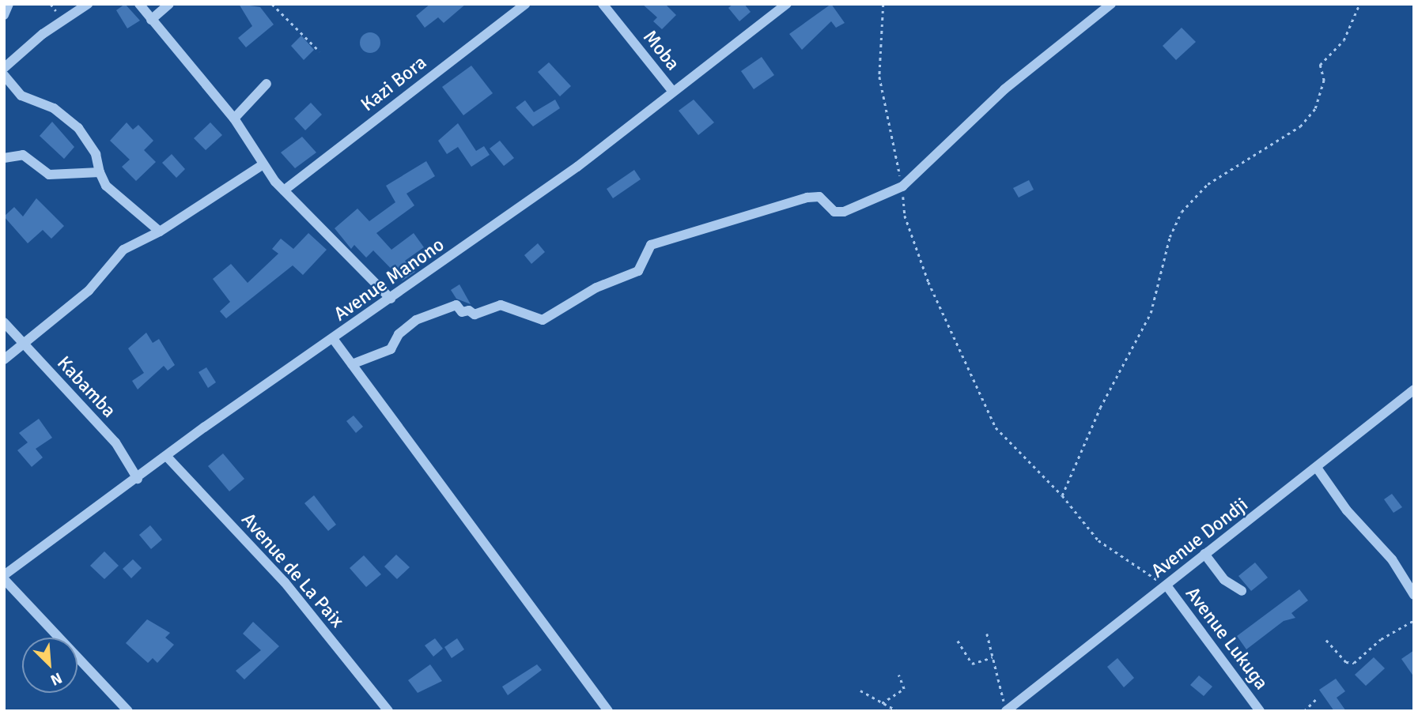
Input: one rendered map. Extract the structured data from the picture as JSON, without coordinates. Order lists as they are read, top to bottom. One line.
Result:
{"streets":{"street":["Moba","Kazi Bora","Avenue Manono","Kabamba","Avenue Dondji","Avenue de La Paix","Avenue Lukuga"]},"crossings":[["Moba","Avenue Manono"],["Avenue Manono","Kabamba"],["Avenue Manono","Avenue de La Paix"],["Avenue Dondji","Avenue Lukuga"]],"north":"bottom right"}
